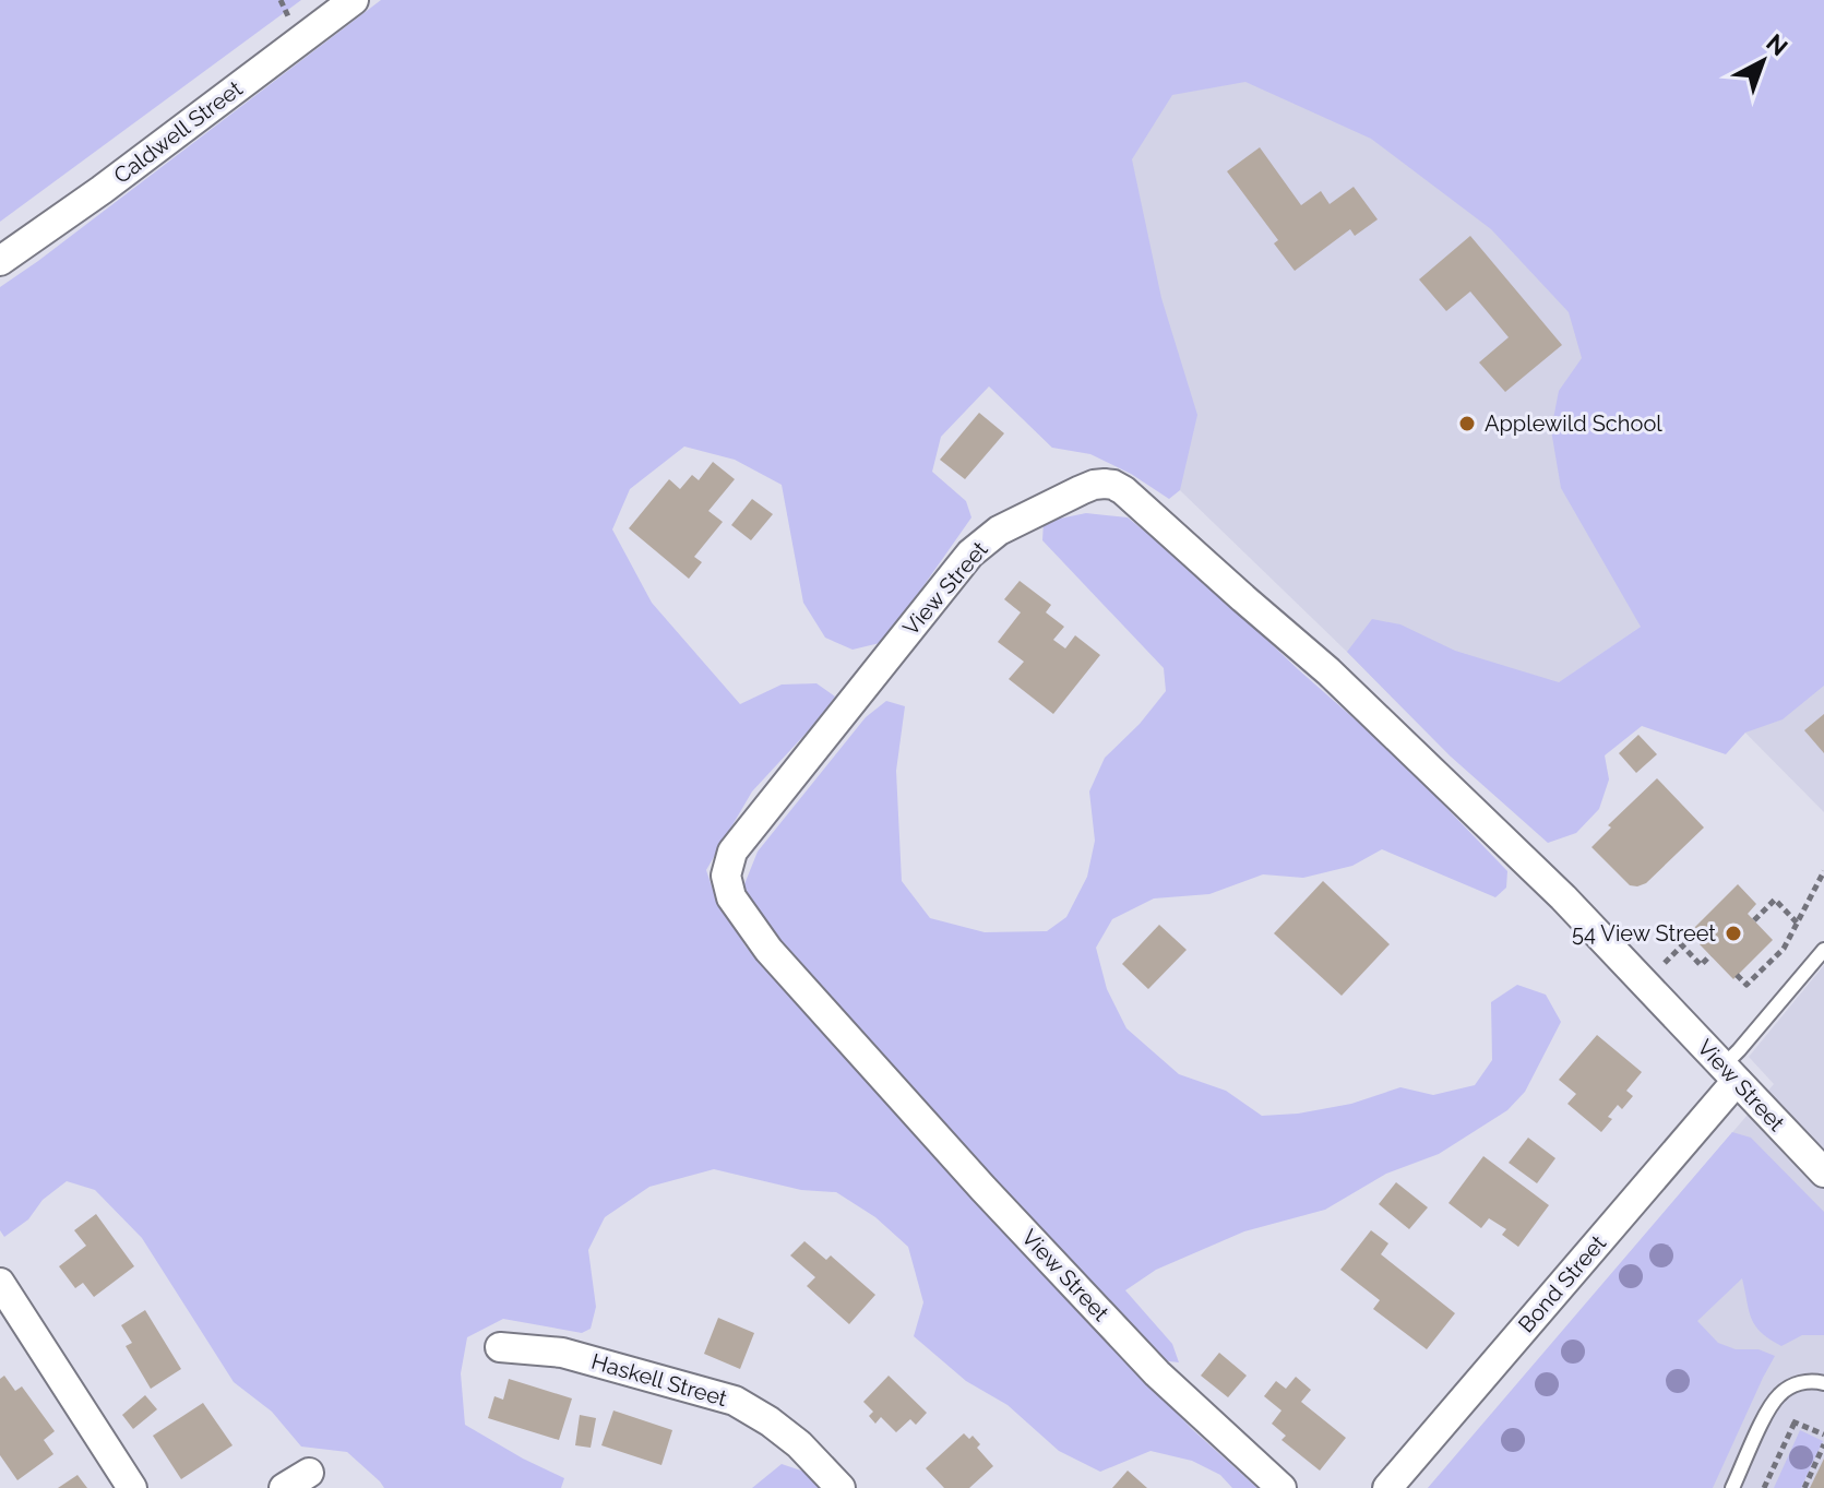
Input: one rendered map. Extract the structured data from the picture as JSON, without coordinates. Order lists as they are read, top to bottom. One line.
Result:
{"streets":{"street":["Caldwell Street","View Street","Bond Street","Haskell Street"]},"crossings":[["View Street","Bond Street"]],"places":["Applewild School","54 View Street"],"north":"top right"}
